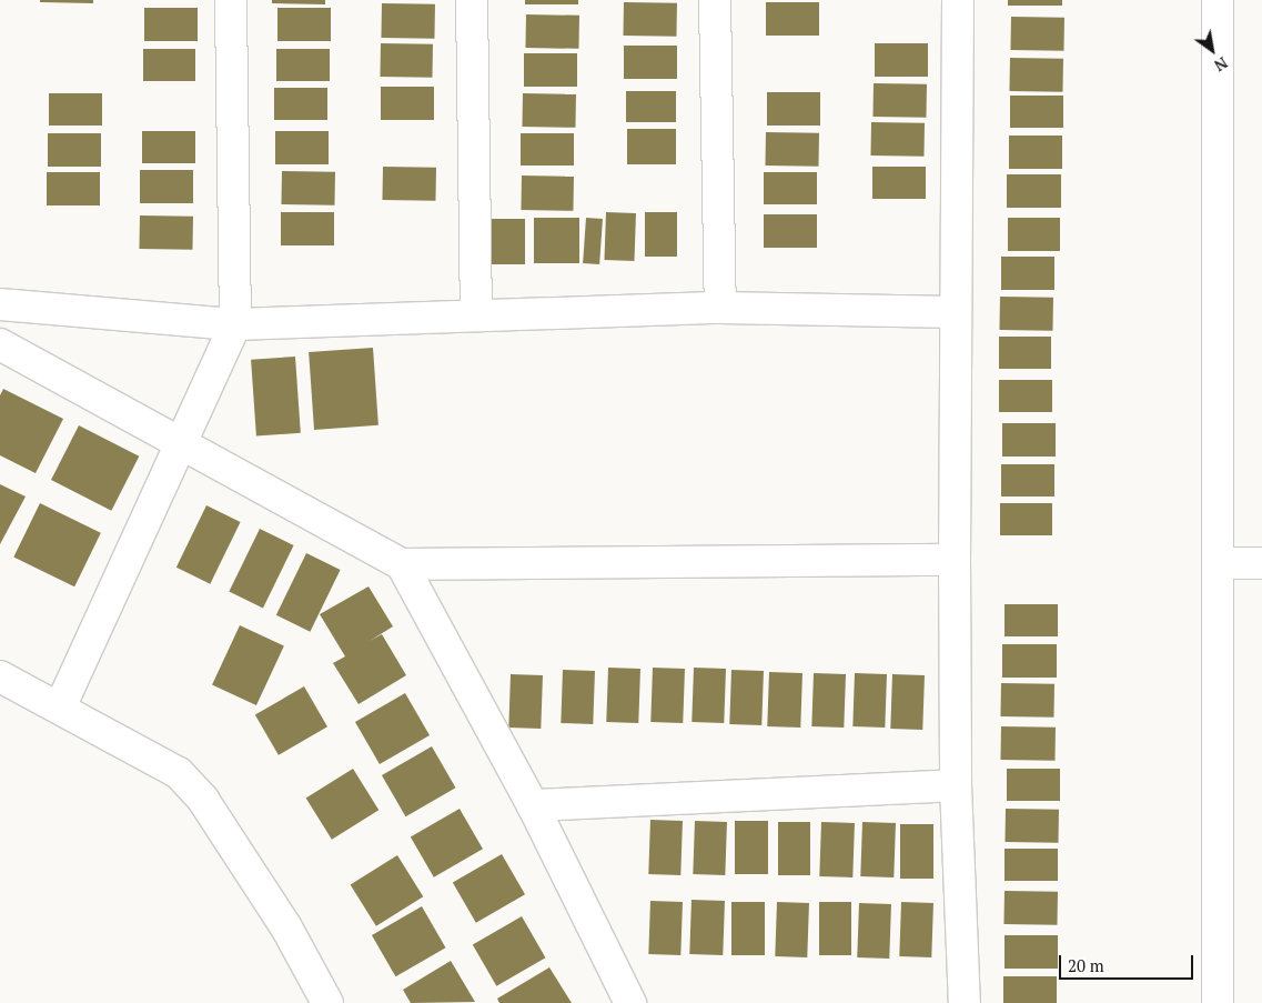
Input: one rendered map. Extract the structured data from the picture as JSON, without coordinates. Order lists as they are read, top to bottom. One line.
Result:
{"scale_bar":"20 m","north":"bottom right"}
